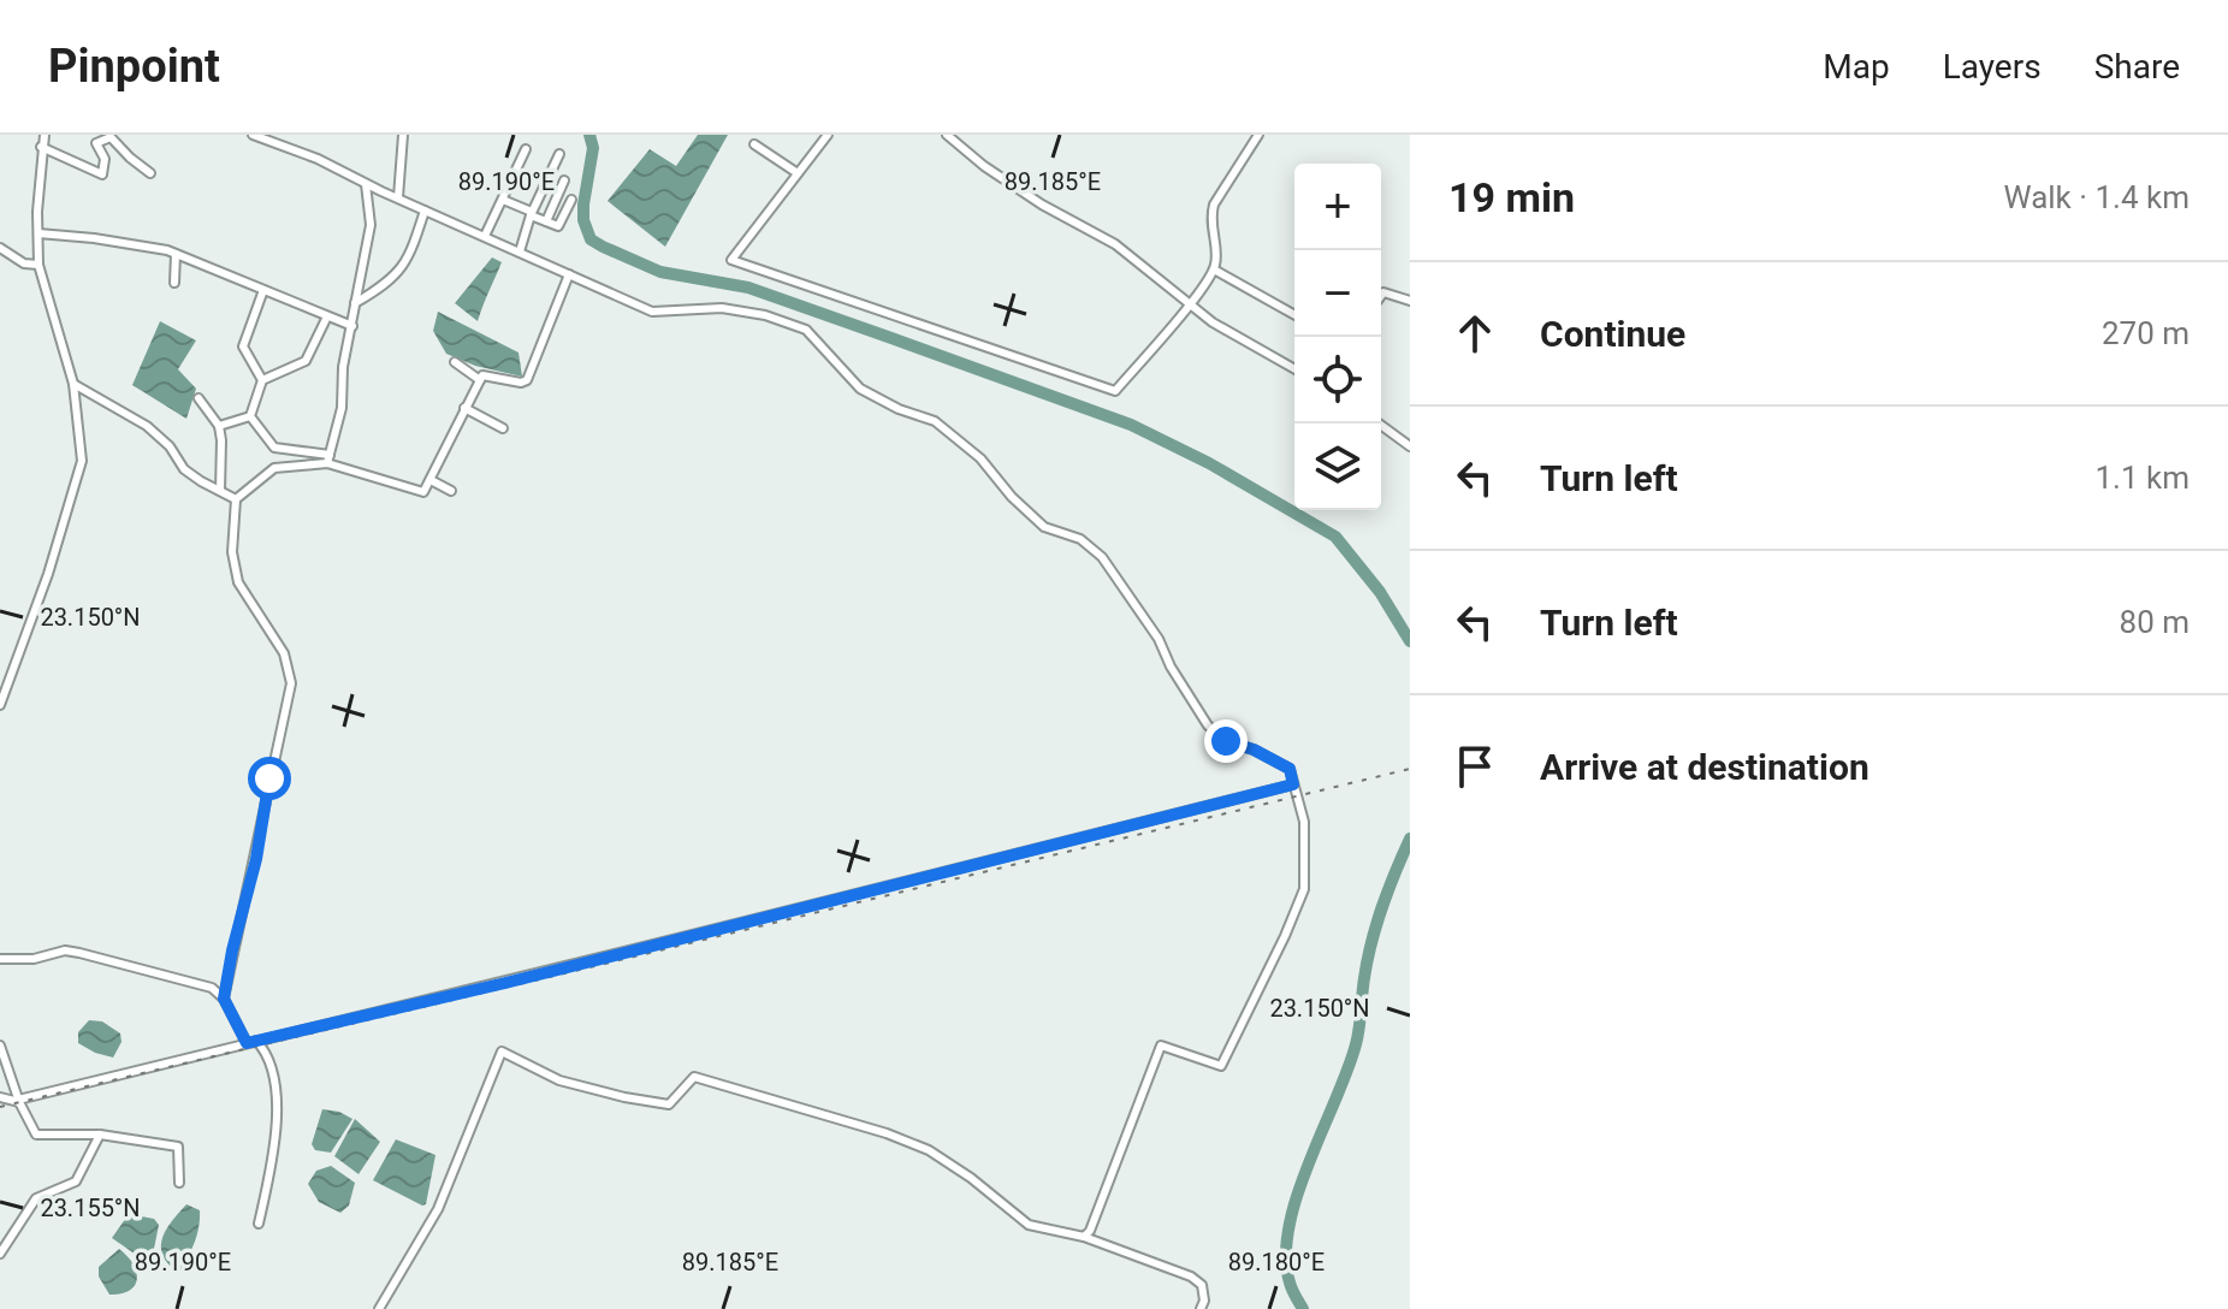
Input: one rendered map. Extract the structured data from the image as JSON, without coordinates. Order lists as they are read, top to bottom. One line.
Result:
{"page":{"header":"Pinpoint","nav":["Map","Layers","Share"],"heading":["19 min","Walk · 1.4 km"],"map_buttons":["+","−"],"list":[["Continue","270 m"],["Turn left","1.1 km"],["Turn left","80 m"],"Arrive at destination"]},"coordinates":["89.190°E","89.185°E","23.150°N","23.155°N","89.180°E"]}
